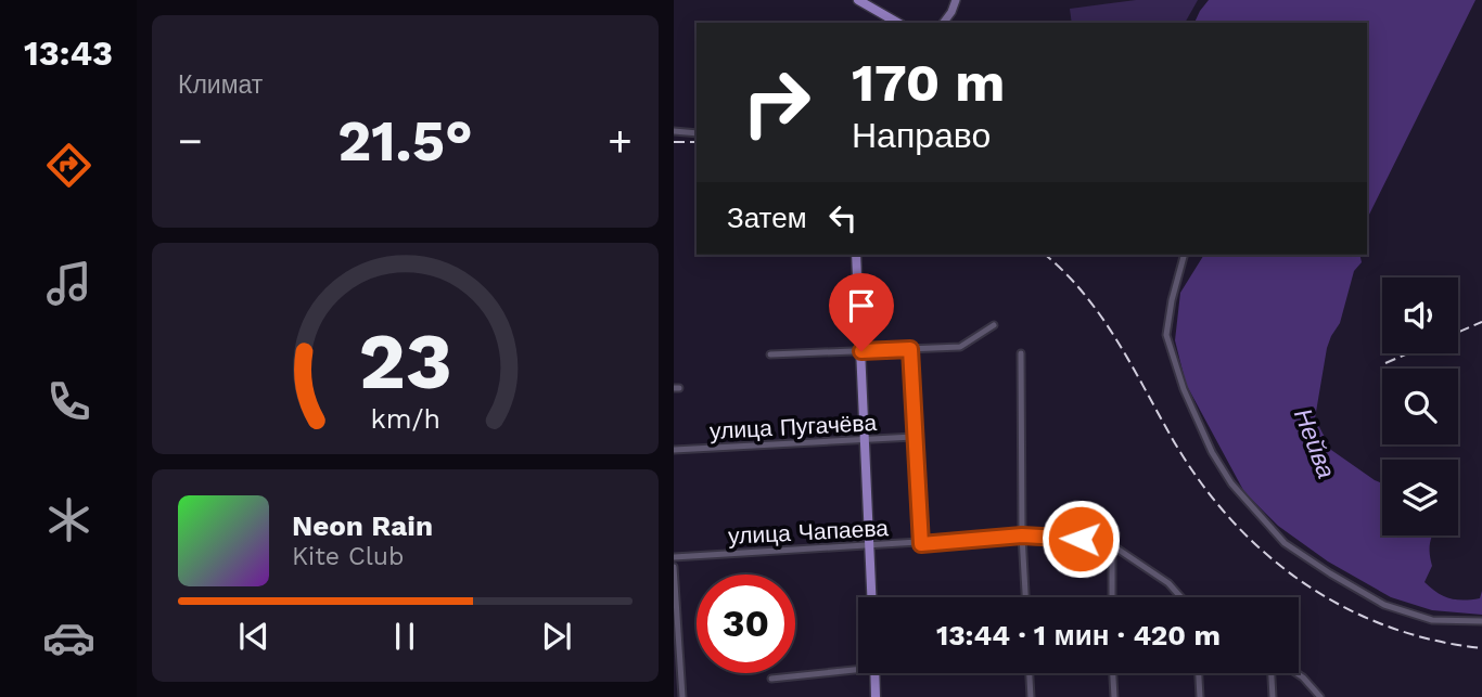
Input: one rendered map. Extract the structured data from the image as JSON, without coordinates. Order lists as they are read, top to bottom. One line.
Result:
{"streets":{"street":["улица Пугачёва","улица Чапаева"]},"water":["Нейва"],"page":{"tabs":"13:43","tile":"Климат","turn":["170 m","Направо"],"heat":["−","21.5°","+"],"then":"Затем","song":["Neon Rain","Kite Club"],"limit":"30","trip":"13:44 · 1 мин · 420 m","gauge":["23","km/h"]}}
